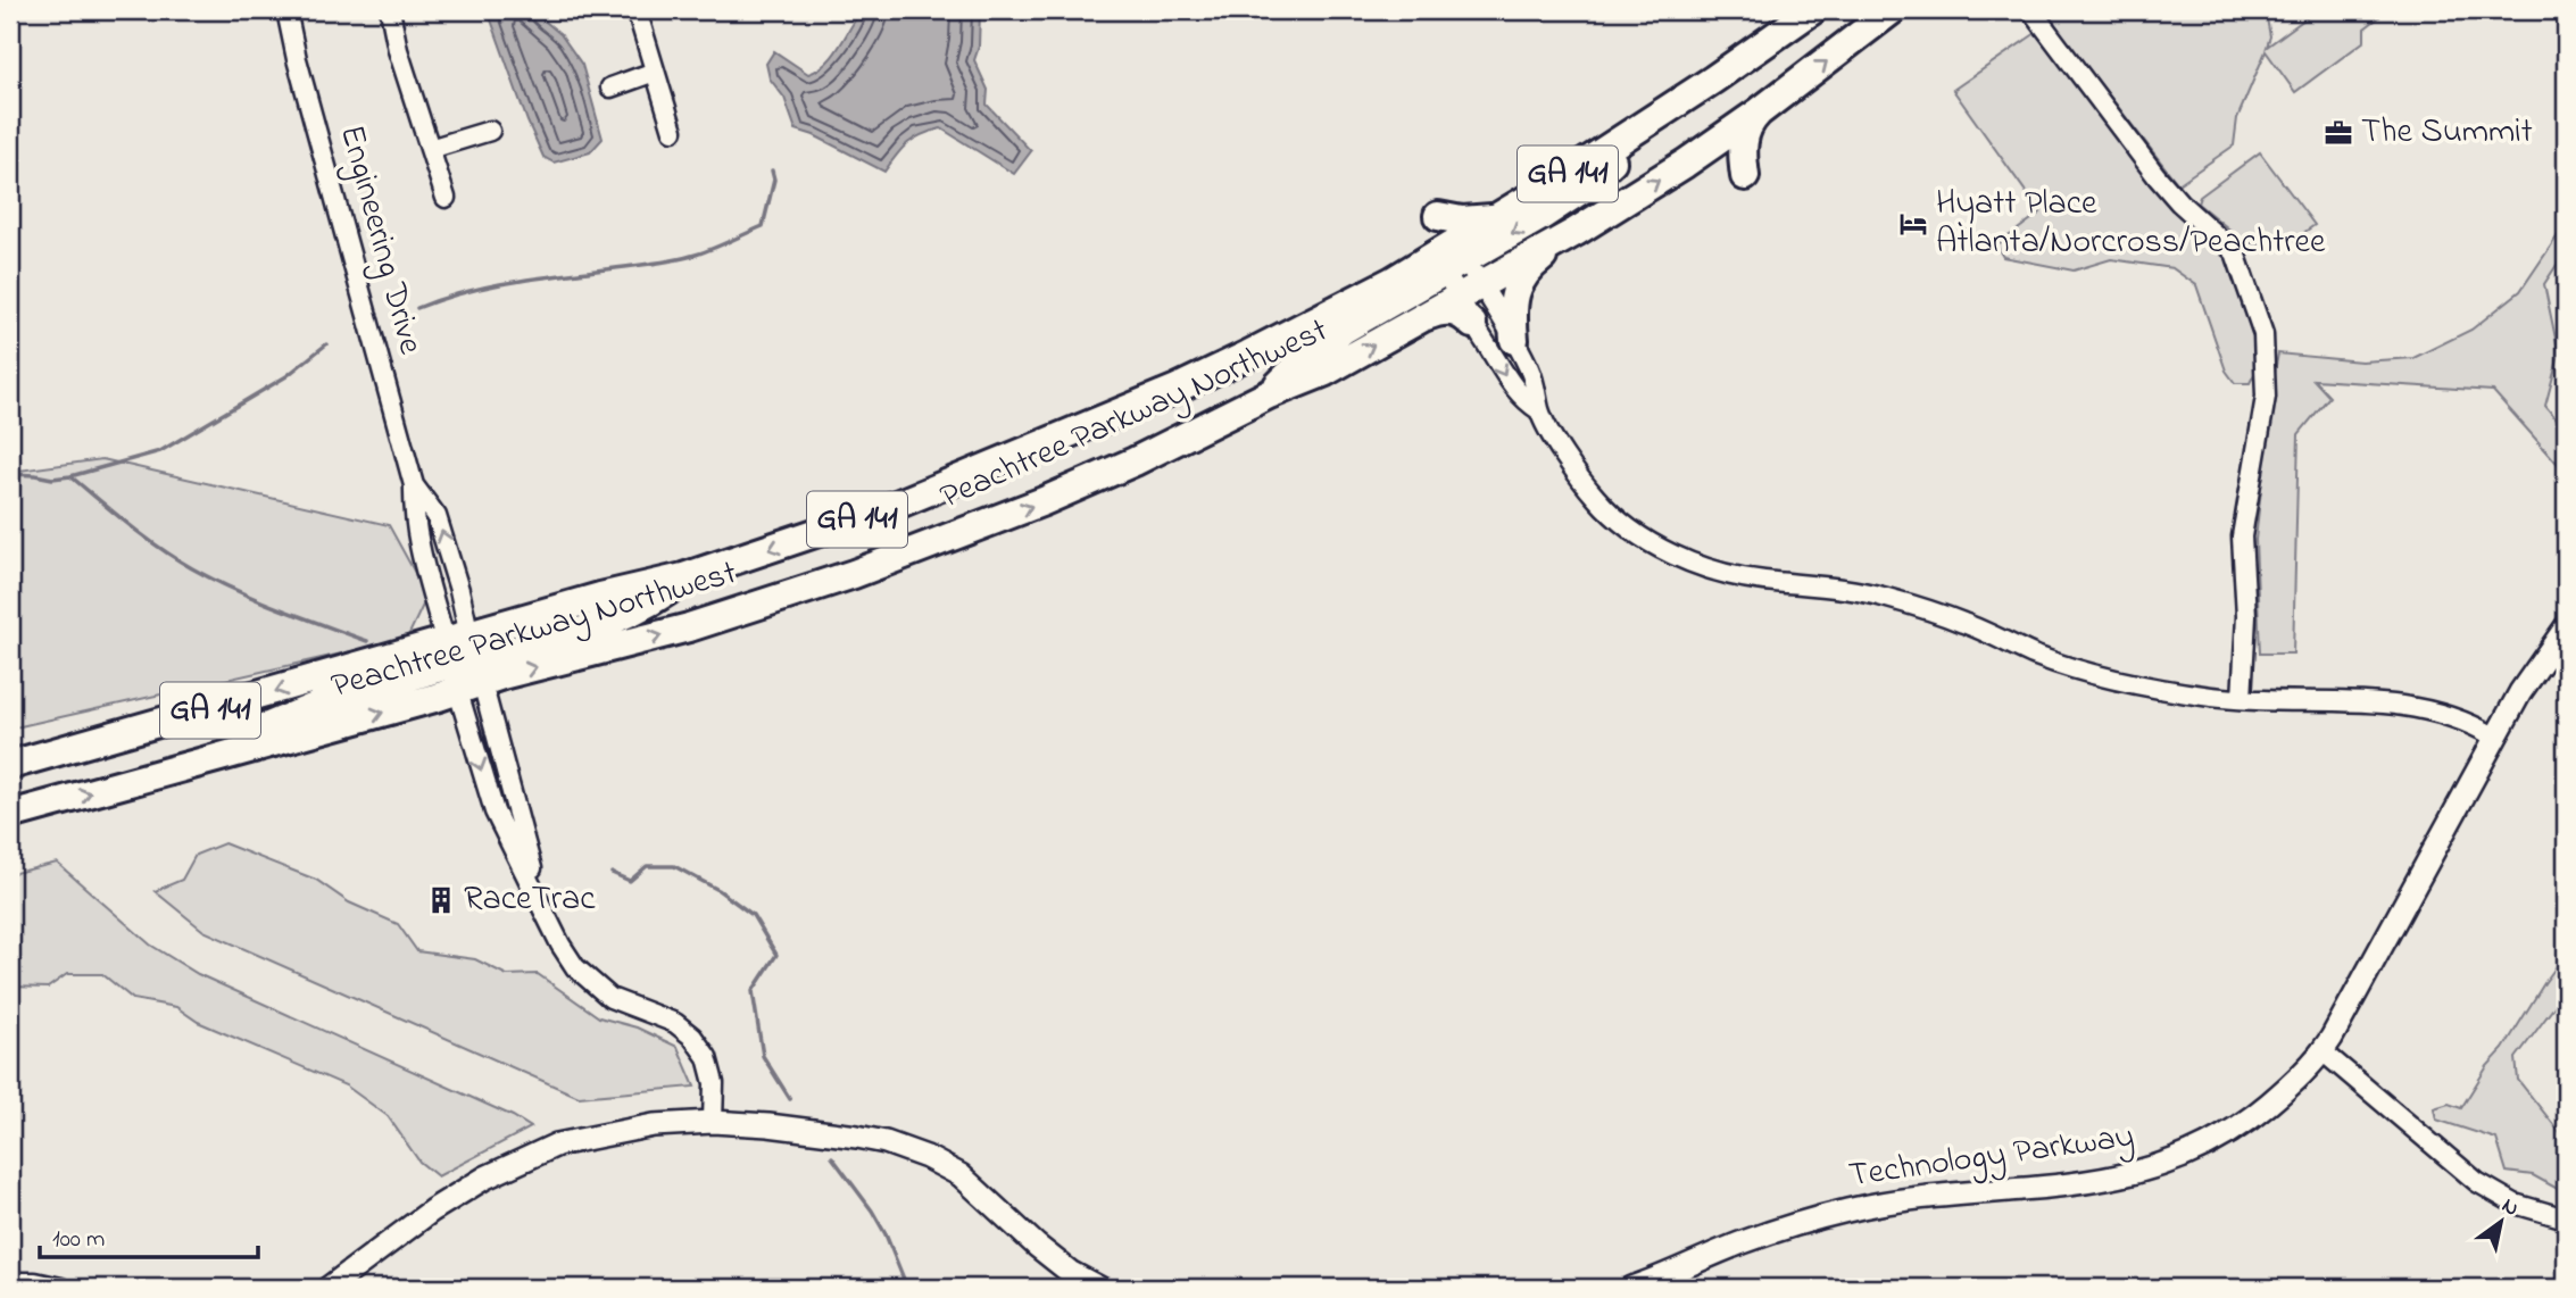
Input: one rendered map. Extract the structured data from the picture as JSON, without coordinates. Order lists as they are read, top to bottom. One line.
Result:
{"streets":{"highway":["GA 141","Peachtree Parkway Northwest"],"street":["Engineering Drive","Technology Parkway"]},"crossings":[["Engineering Drive","Peachtree Parkway Northwest"]],"places":{"office":["The Summit"],"hotel":["Hyatt Place Atlanta/Norcross/Peachtree"],"building":["RaceTrac"]},"scale_bar":"100 m","north":"top right"}
